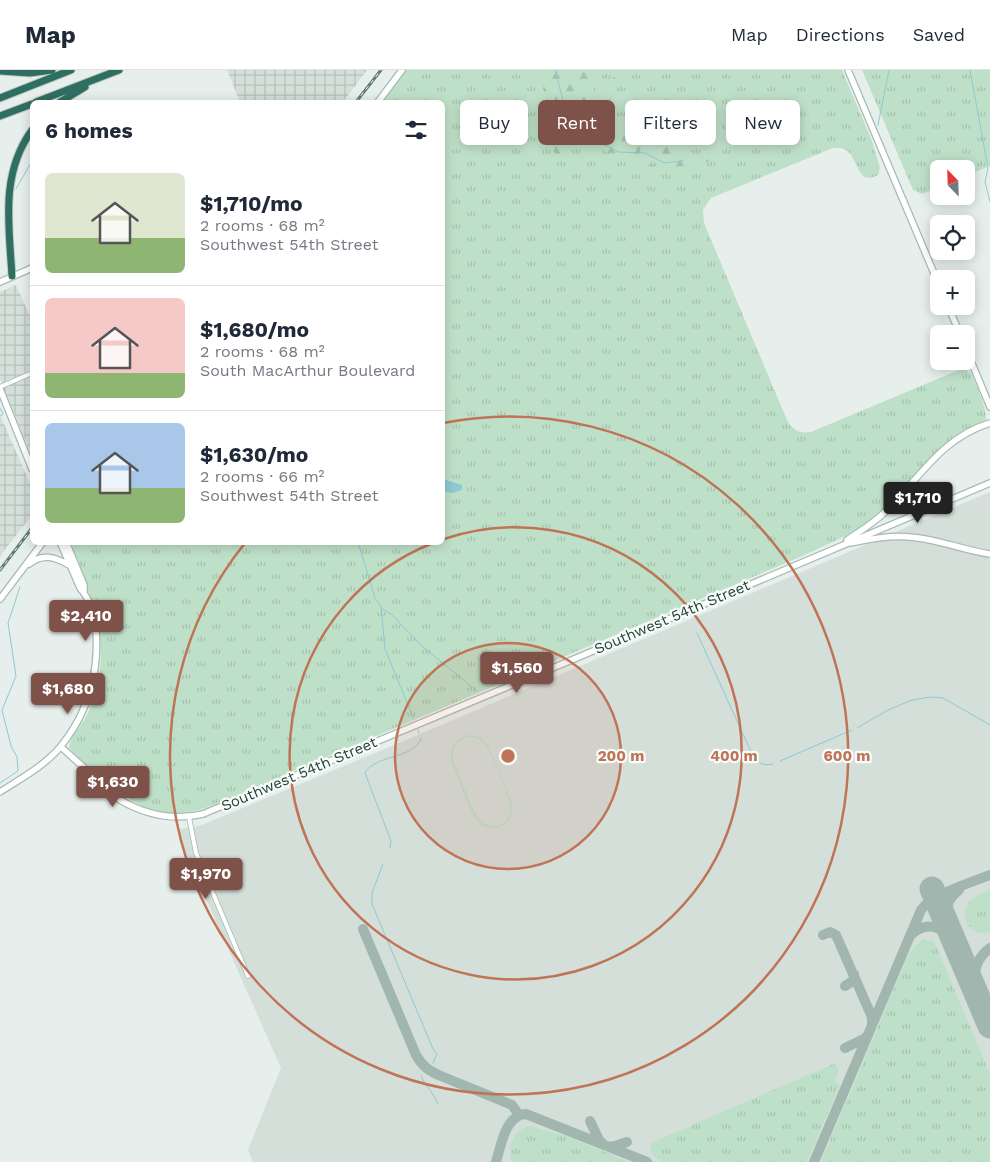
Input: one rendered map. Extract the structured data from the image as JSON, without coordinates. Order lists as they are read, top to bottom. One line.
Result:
{"streets":{"main road":["Southwest 54th Street"]},"north":"top left","page":{"header":"Map","nav":["Map","Directions","Saved"],"chip":["Buy","Rent","Filters","New"],"heading":"6 homes","map_buttons":["+","−"],"list":[{"name":"$1,710/mo","note":"2 rooms · 68 m² · Southwest 54th Street"},{"name":"$1,680/mo","note":"2 rooms · 68 m² · South MacArthur Boulevard"},{"name":"$1,630/mo","note":"2 rooms · 66 m² · Southwest 54th Street"}],"price":["$1,710","$2,410","$1,560","$1,680","$1,630","$1,970"]},"rings":["200 m","400 m","600 m"]}
